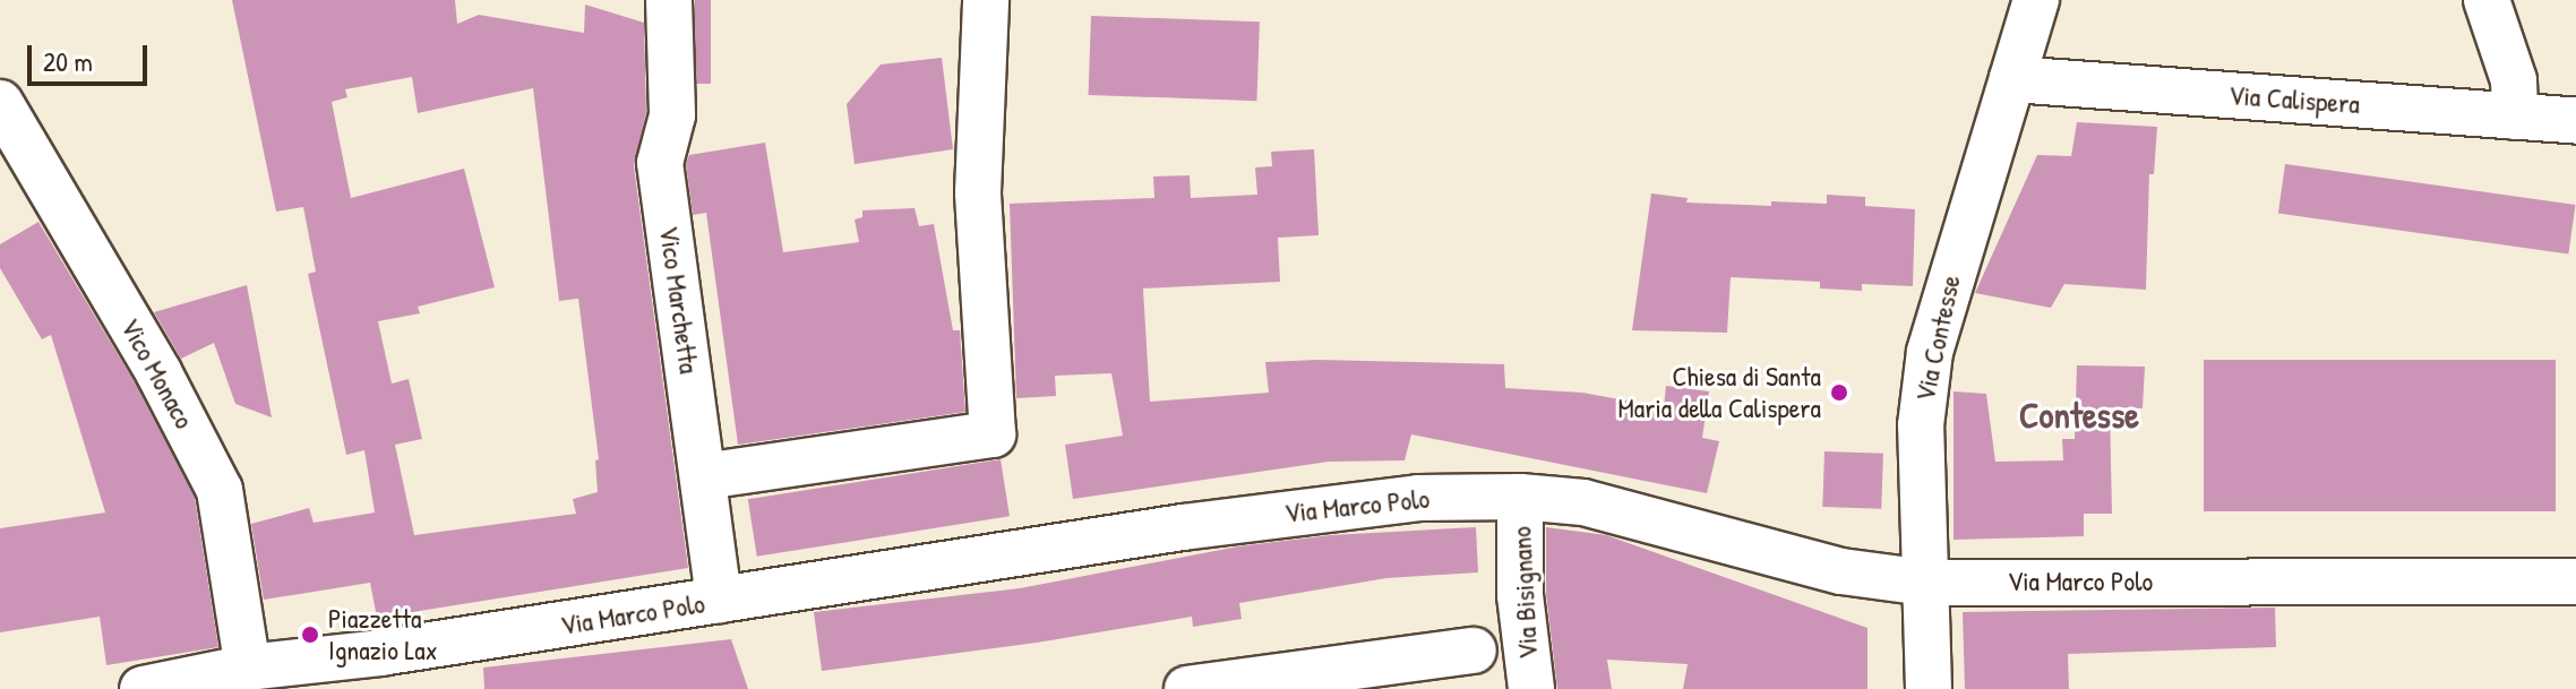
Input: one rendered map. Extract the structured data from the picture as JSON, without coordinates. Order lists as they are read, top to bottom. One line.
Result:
{"streets":{"street":["Via Calispera","Vico Marchetta","Via Contesse","Vico Monaco","Via Marco Polo","Via Bisignano"]},"crossings":[["Via Calispera","Via Contesse"],["Vico Marchetta","Via Marco Polo"],["Via Contesse","Via Marco Polo"],["Vico Monaco","Via Marco Polo"],["Via Marco Polo","Via Bisignano"]],"districts":["Contesse"],"places":["Chiesa di Santa Maria della Calispera","Piazzetta Ignazio Lax"],"scale_bar":"20 m"}
